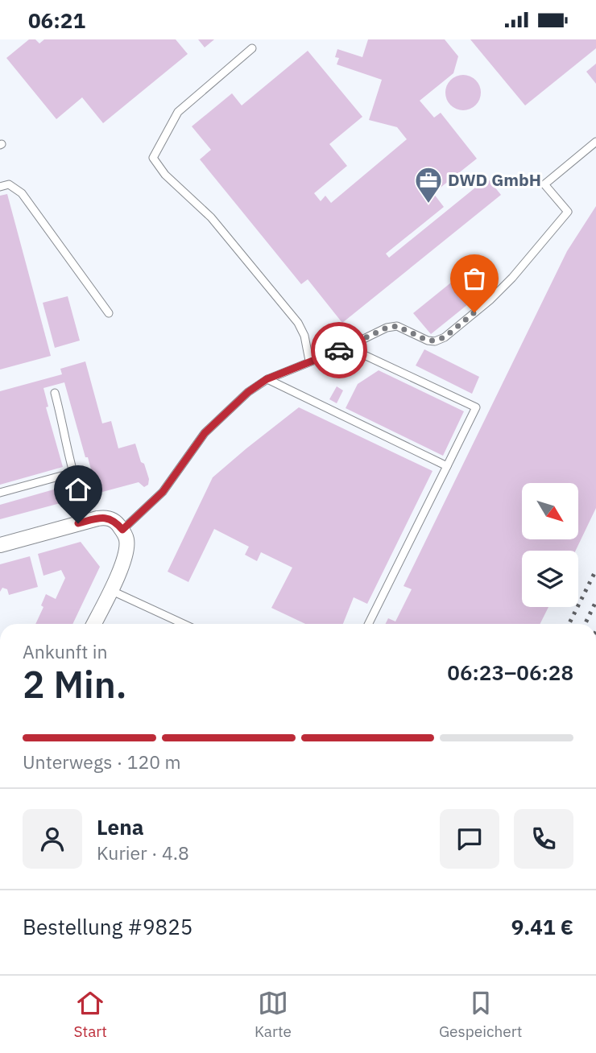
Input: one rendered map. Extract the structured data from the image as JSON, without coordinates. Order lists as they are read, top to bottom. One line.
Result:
{"places":{"office":["DWD GmbH"]},"north":"bottom right","page":{"status":"06:21","heading":["2 Min.","Ankunft in","06:23–06:28"],"panel":["Lena","Kurier · 4.8","Bestellung #9825","9.41 €"],"bar":"Unterwegs · 120 m","tabs":["Start","Karte","Gespeichert"]}}
